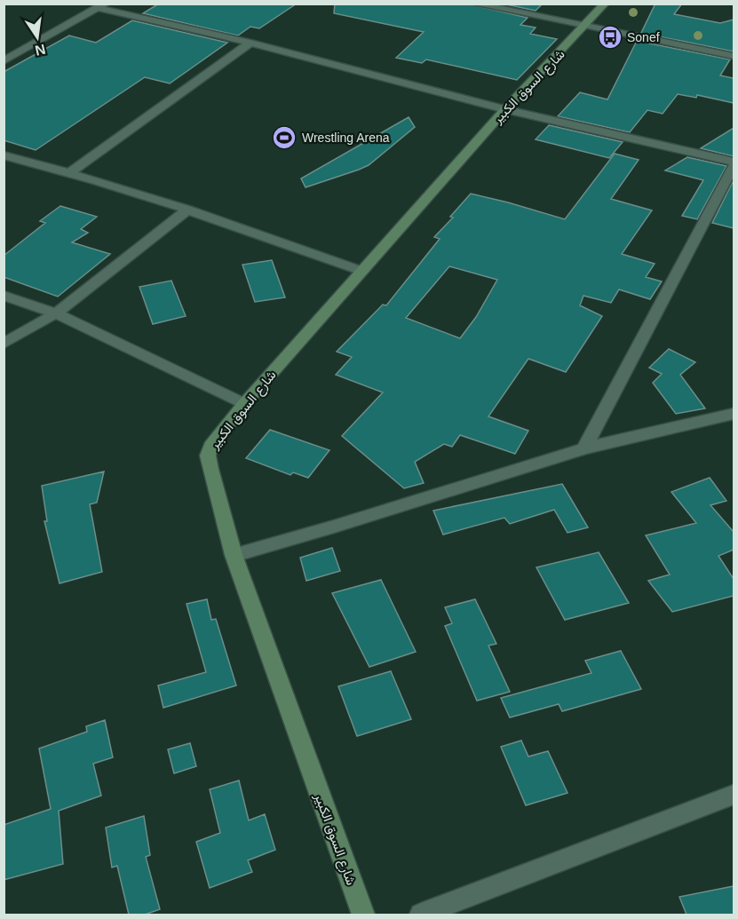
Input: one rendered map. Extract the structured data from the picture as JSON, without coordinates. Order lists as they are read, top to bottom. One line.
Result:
{"streets":{"street":["شارع السوق الكبير"]},"places":{"bus stop":["Sonef"],"sports":["Wrestling Arena"]},"north":"bottom"}
